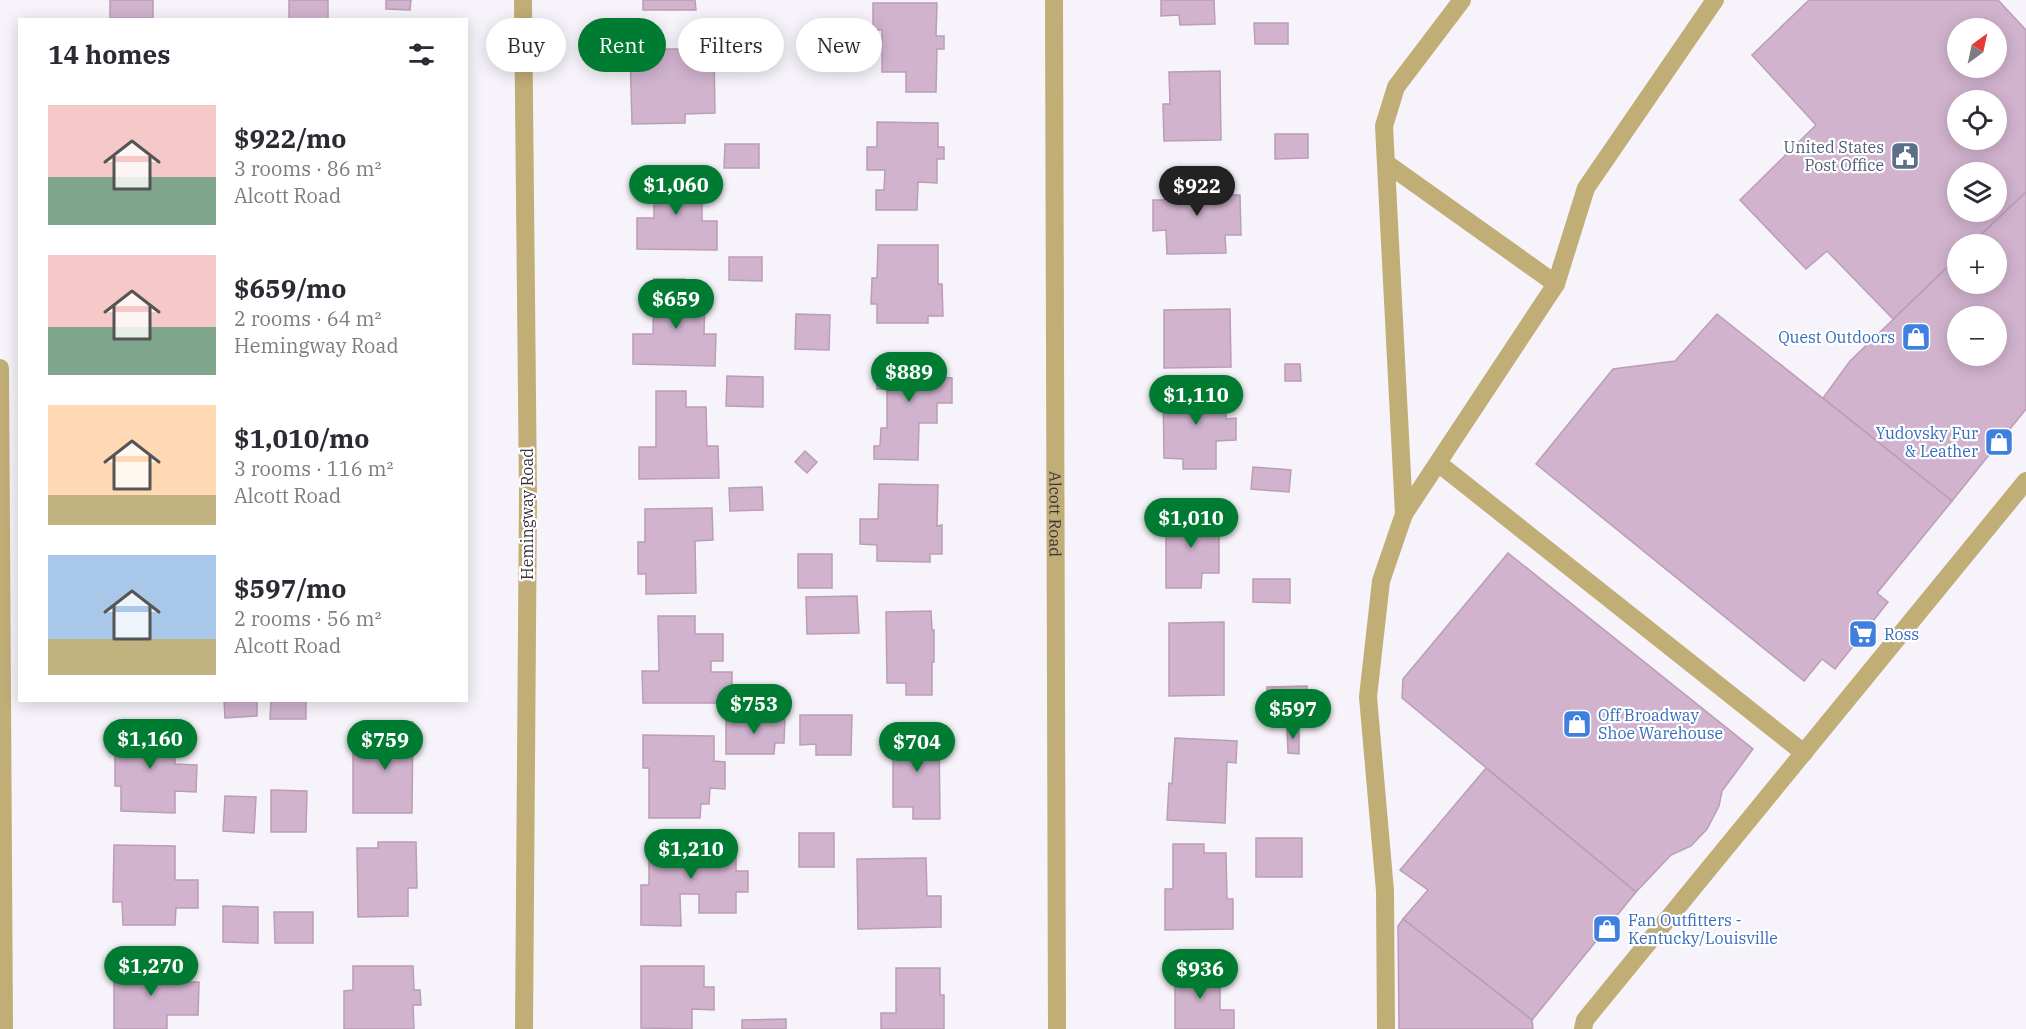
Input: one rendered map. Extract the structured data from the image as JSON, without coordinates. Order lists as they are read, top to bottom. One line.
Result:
{"streets":{"street":["Hemingway Road","Alcott Road"]},"places":{"public building":["United States Post Office"],"shop":["Quest Outdoors","Yudovsky Fur & Leather","Off Broadway Shoe Warehouse","Fan Outfitters - Kentucky/Louisville"],"supermarket":["Ross"]},"north":"top right","page":{"map_buttons":["+","−"],"chip":["Buy","Rent","Filters","New"],"heading":"14 homes","list":[{"name":"$922/mo","note":"3 rooms · 86 m² · Alcott Road"},{"name":"$659/mo","note":"2 rooms · 64 m² · Hemingway Road"},{"name":"$1,010/mo","note":"3 rooms · 116 m² · Alcott Road"},{"name":"$597/mo","note":"2 rooms · 56 m² · Alcott Road"}],"price":["$1,060","$922","$659","$889","$1,110","$1,010","$753","$597","$1,160","$759","$704","$1,210","$1,270","$936"]}}
